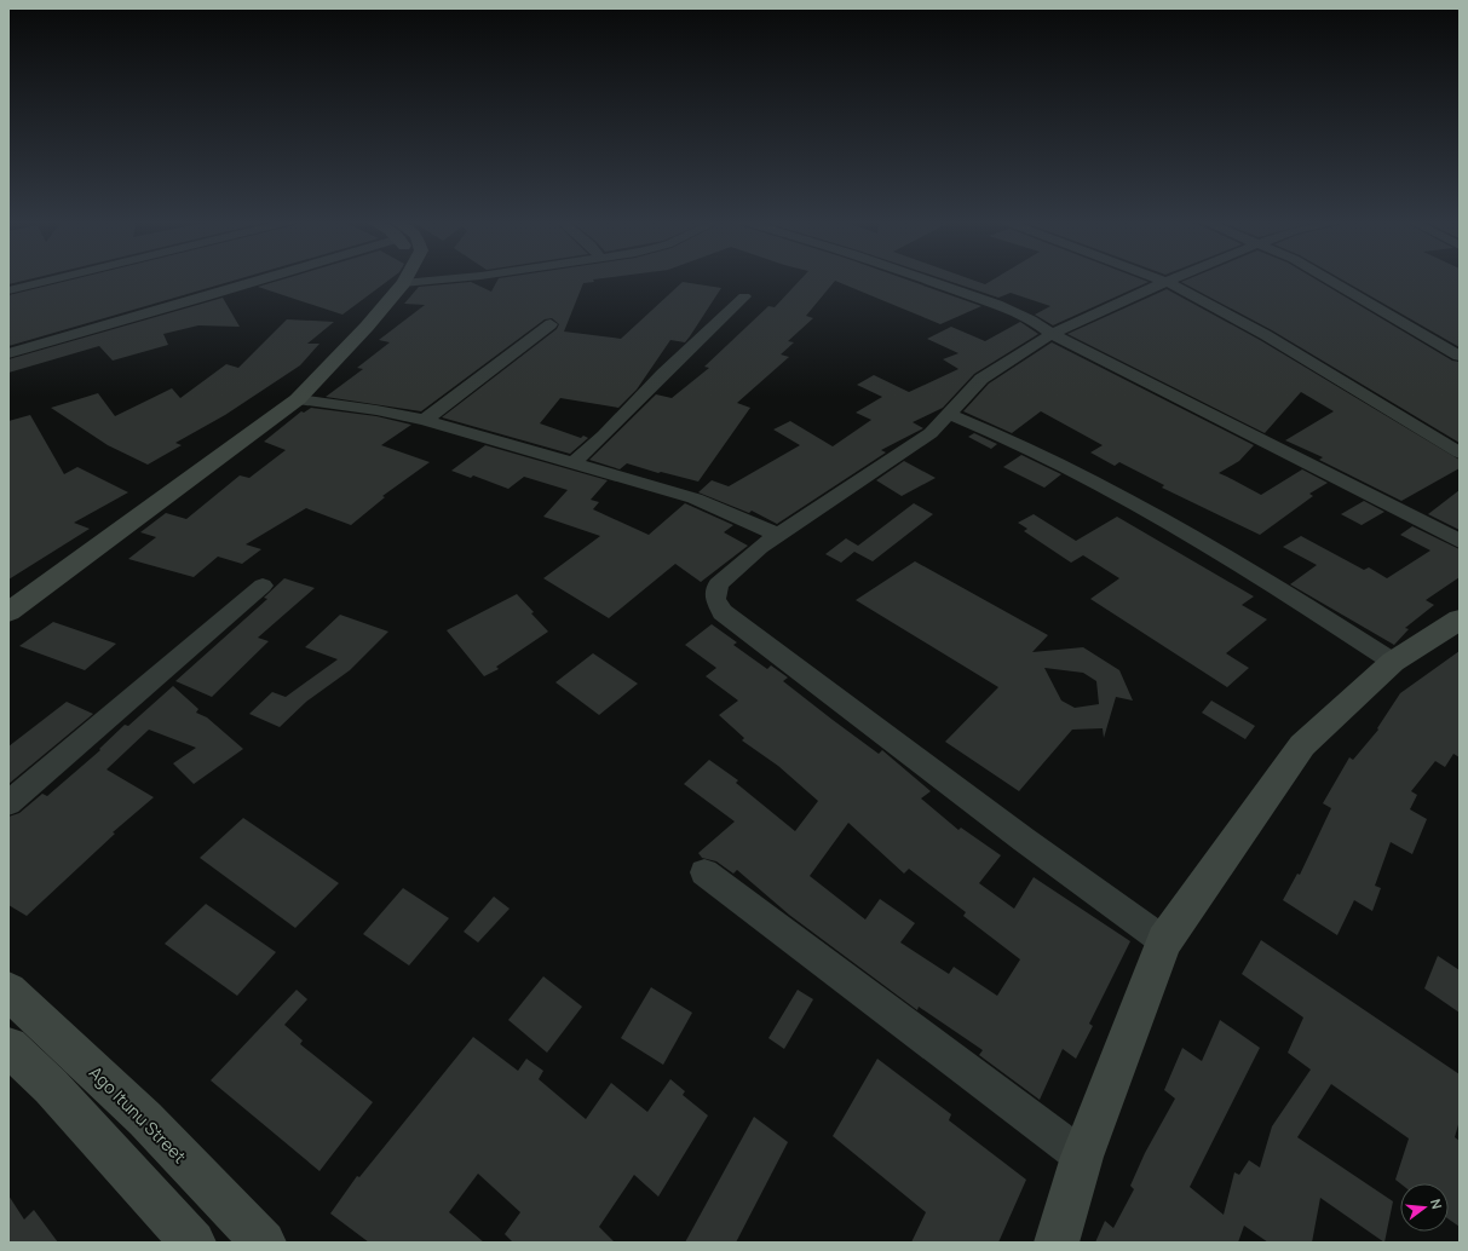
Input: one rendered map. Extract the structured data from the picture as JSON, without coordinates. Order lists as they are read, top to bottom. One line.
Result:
{"streets":{"main road":["Ago Itunu Street"]},"north":"right"}
